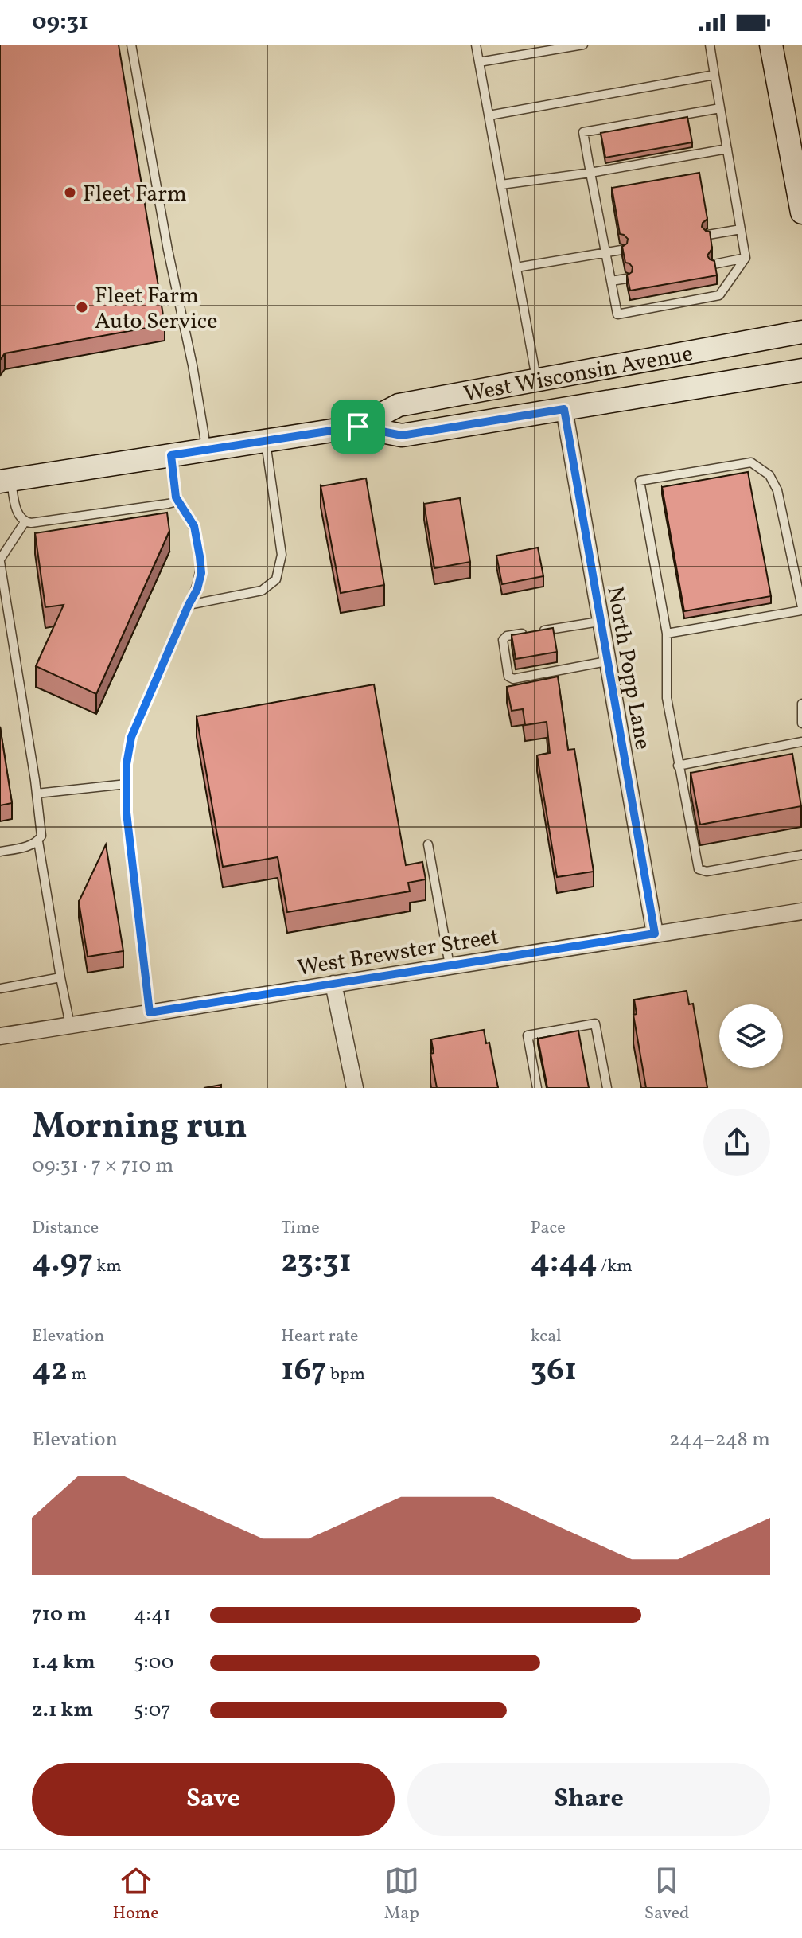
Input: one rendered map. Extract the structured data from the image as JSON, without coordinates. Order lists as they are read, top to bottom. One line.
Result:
{"streets":{"main road":["West Wisconsin Avenue"],"street":["North Popp Lane","West Brewster Street"]},"crossings":[["West Wisconsin Avenue","North Popp Lane"],["North Popp Lane","West Brewster Street"]],"places":["Fleet Farm","Fleet Farm Auto Service"],"page":{"status":"09:31","heading":["Morning run","09:31 · 7 × 710 m"],"stats":[["Distance","4.97 km"],["Time","23:31"],["Pace","4:44 /km"],["Elevation","42 m"],["Heart rate","167 bpm"],["kcal","361"]],"chart":["Elevation","244–248 m"],"list":[{"name":"710 m","note":"4:41"},{"name":"1.4 km","note":"5:00"},{"name":"2.1 km","note":"5:07"}],"buttons":["Save","Share"],"tabs":["Home","Map","Saved"]}}
